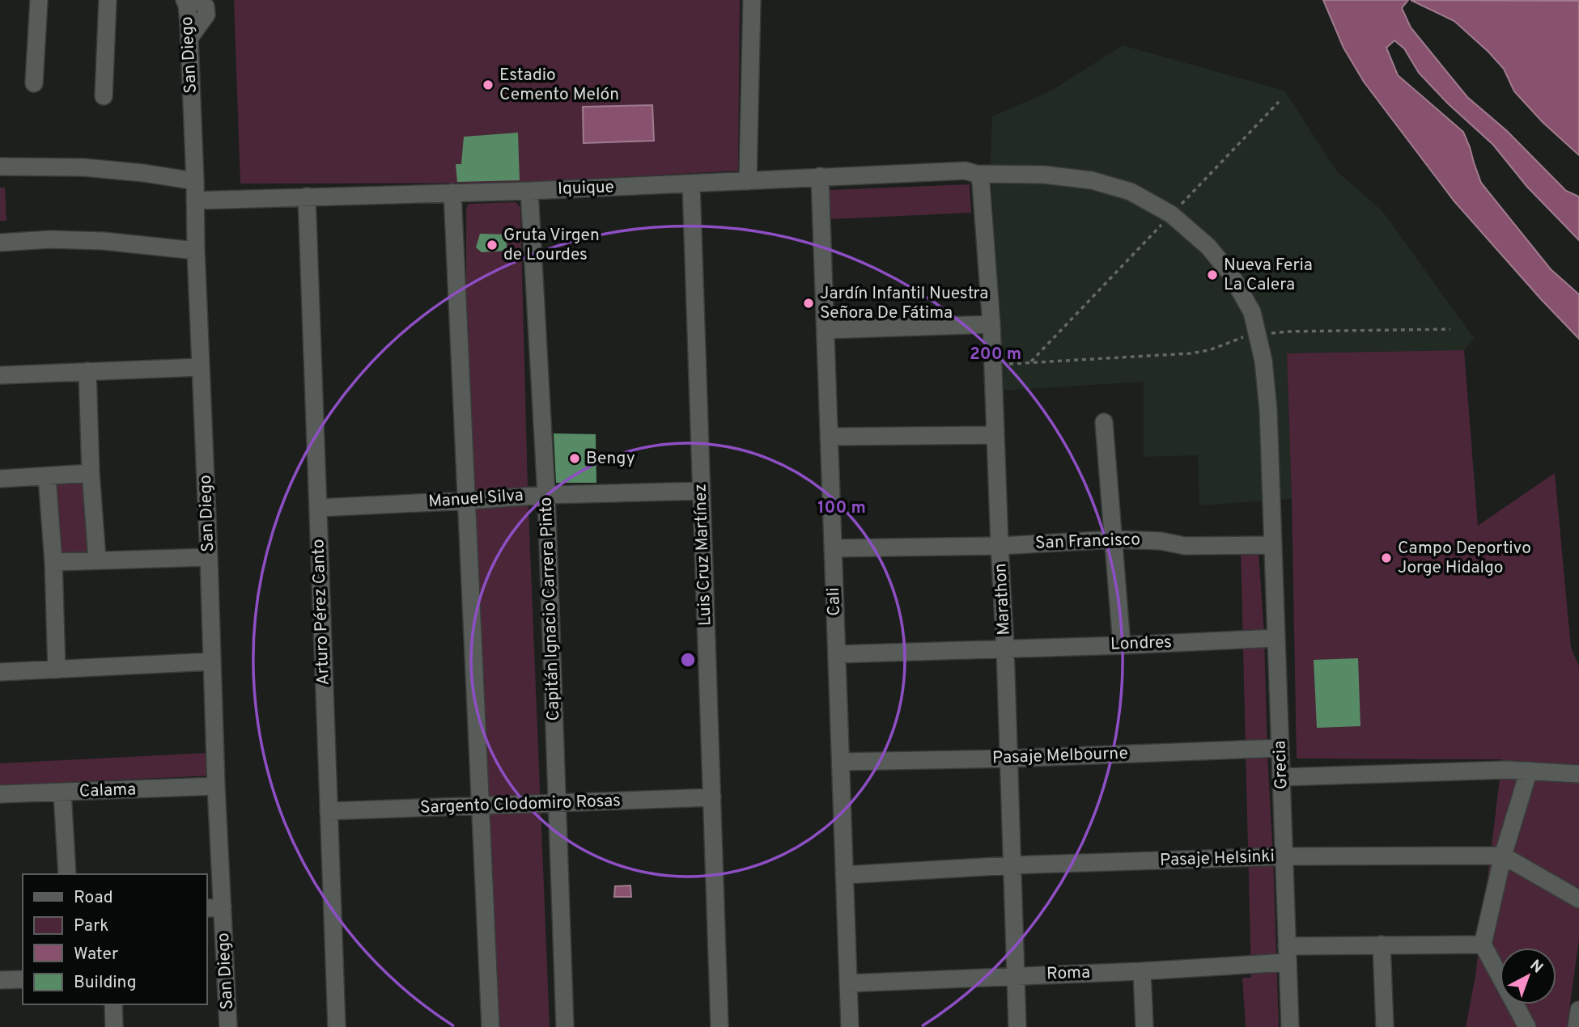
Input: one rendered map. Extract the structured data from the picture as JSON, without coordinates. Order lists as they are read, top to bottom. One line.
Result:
{"streets":{"street":["San Diego","Iquique","Manuel Silva","San Francisco","Luis Cruz Martínez","Marathon","Cali","Capitán Ignacio Carrera Pinto","Arturo Pérez Canto","Londres","Pasaje Melbourne","Grecia","Calama","Sargento Clodomiro Rosas","Pasaje Helsinki","Roma"]},"crossings":[["San Diego","Iquique"],["San Diego","Calama"],["Iquique","Luis Cruz Martínez"],["Iquique","Marathon"],["Iquique","Cali"],["Iquique","Capitán Ignacio Carrera Pinto"],["Iquique","Arturo Pérez Canto"],["Iquique","Grecia"],["Manuel Silva","Luis Cruz Martínez"],["Manuel Silva","Capitán Ignacio Carrera Pinto"],["Manuel Silva","Arturo Pérez Canto"],["San Francisco","Marathon"],["San Francisco","Cali"],["San Francisco","Grecia"],["Luis Cruz Martínez","Sargento Clodomiro Rosas"],["Marathon","Londres"],["Marathon","Pasaje Melbourne"],["Marathon","Pasaje Helsinki"],["Marathon","Roma"],["Cali","Londres"],["Cali","Pasaje Melbourne"],["Cali","Pasaje Helsinki"],["Cali","Roma"],["Capitán Ignacio Carrera Pinto","Sargento Clodomiro Rosas"],["Arturo Pérez Canto","Sargento Clodomiro Rosas"],["Londres","Grecia"],["Pasaje Melbourne","Grecia"],["Grecia","Pasaje Helsinki"],["Grecia","Roma"]],"places":["Estadio Cemento Melón","Gruta Virgen de Lourdes","Nueva Feria La Calera","Jardín Infantil Nuestra Señora De Fátima","Bengy","Campo Deportivo Jorge Hidalgo"],"legend":["Road","Park","Water","Building"],"north":"top right","rings":["200 m","100 m"]}
